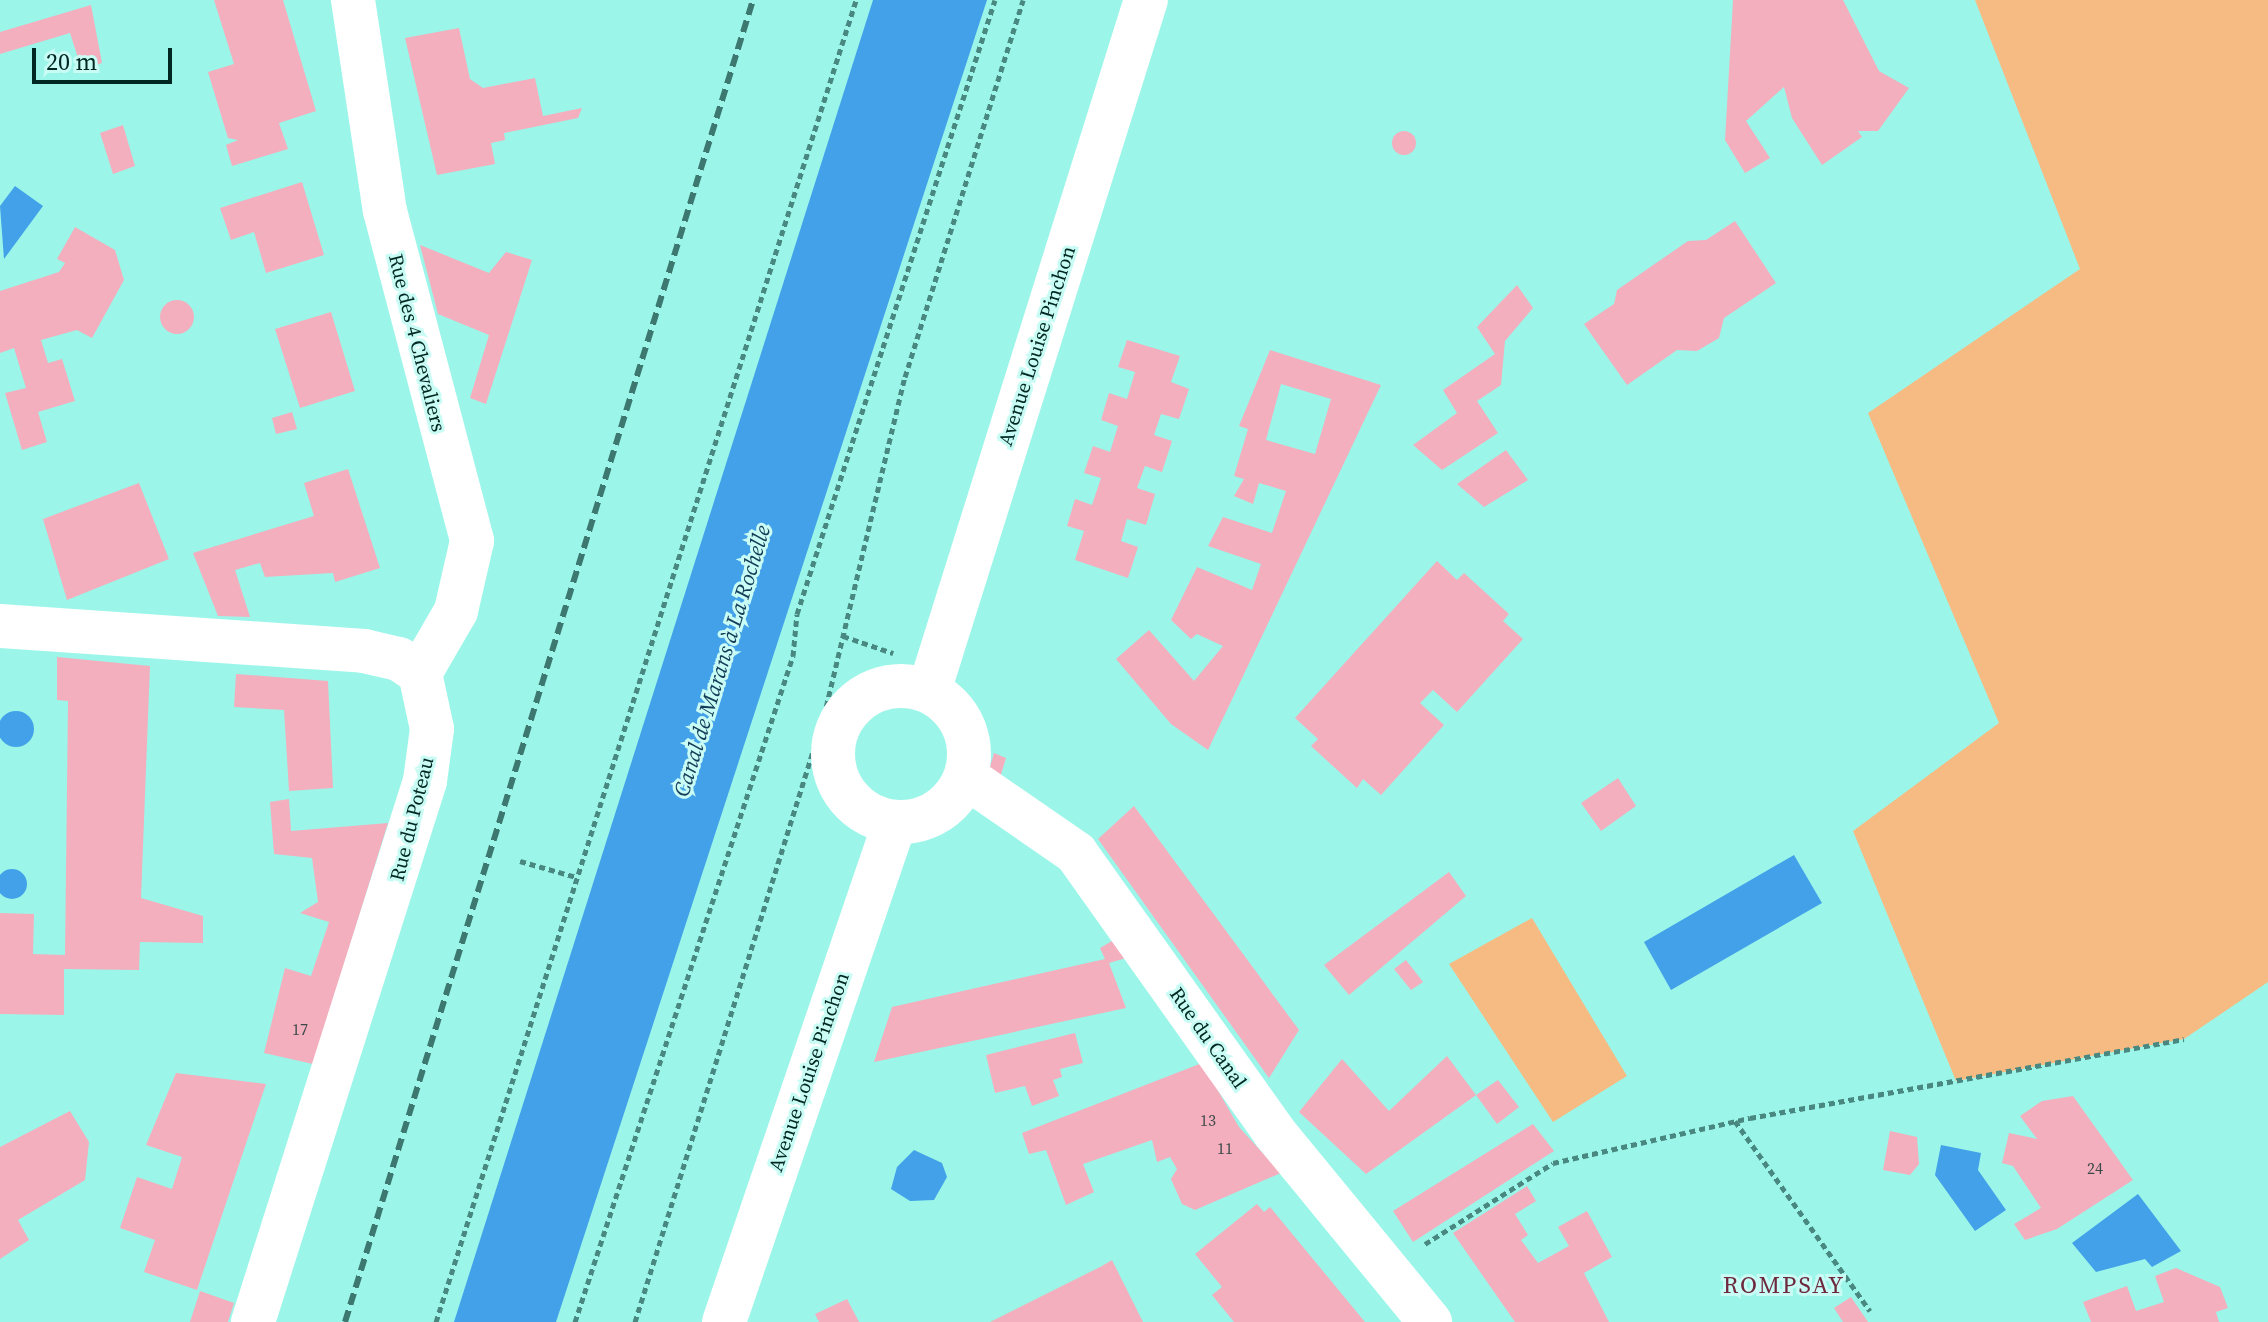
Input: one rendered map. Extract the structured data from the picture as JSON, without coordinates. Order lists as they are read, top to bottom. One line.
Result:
{"streets":{"street":["Rue des 4 Chevaliers","Avenue Louise Pinchon","Rue du Poteau","Rue du Canal"]},"crossings":[["Rue des 4 Chevaliers","Rue du Poteau"],["Avenue Louise Pinchon","Rue du Canal"]],"districts":["ROMPSAY"],"water":["Canal de Marans à La Rochelle"],"house_numbers":["17","13","11","24"],"scale_bar":"20 m"}
